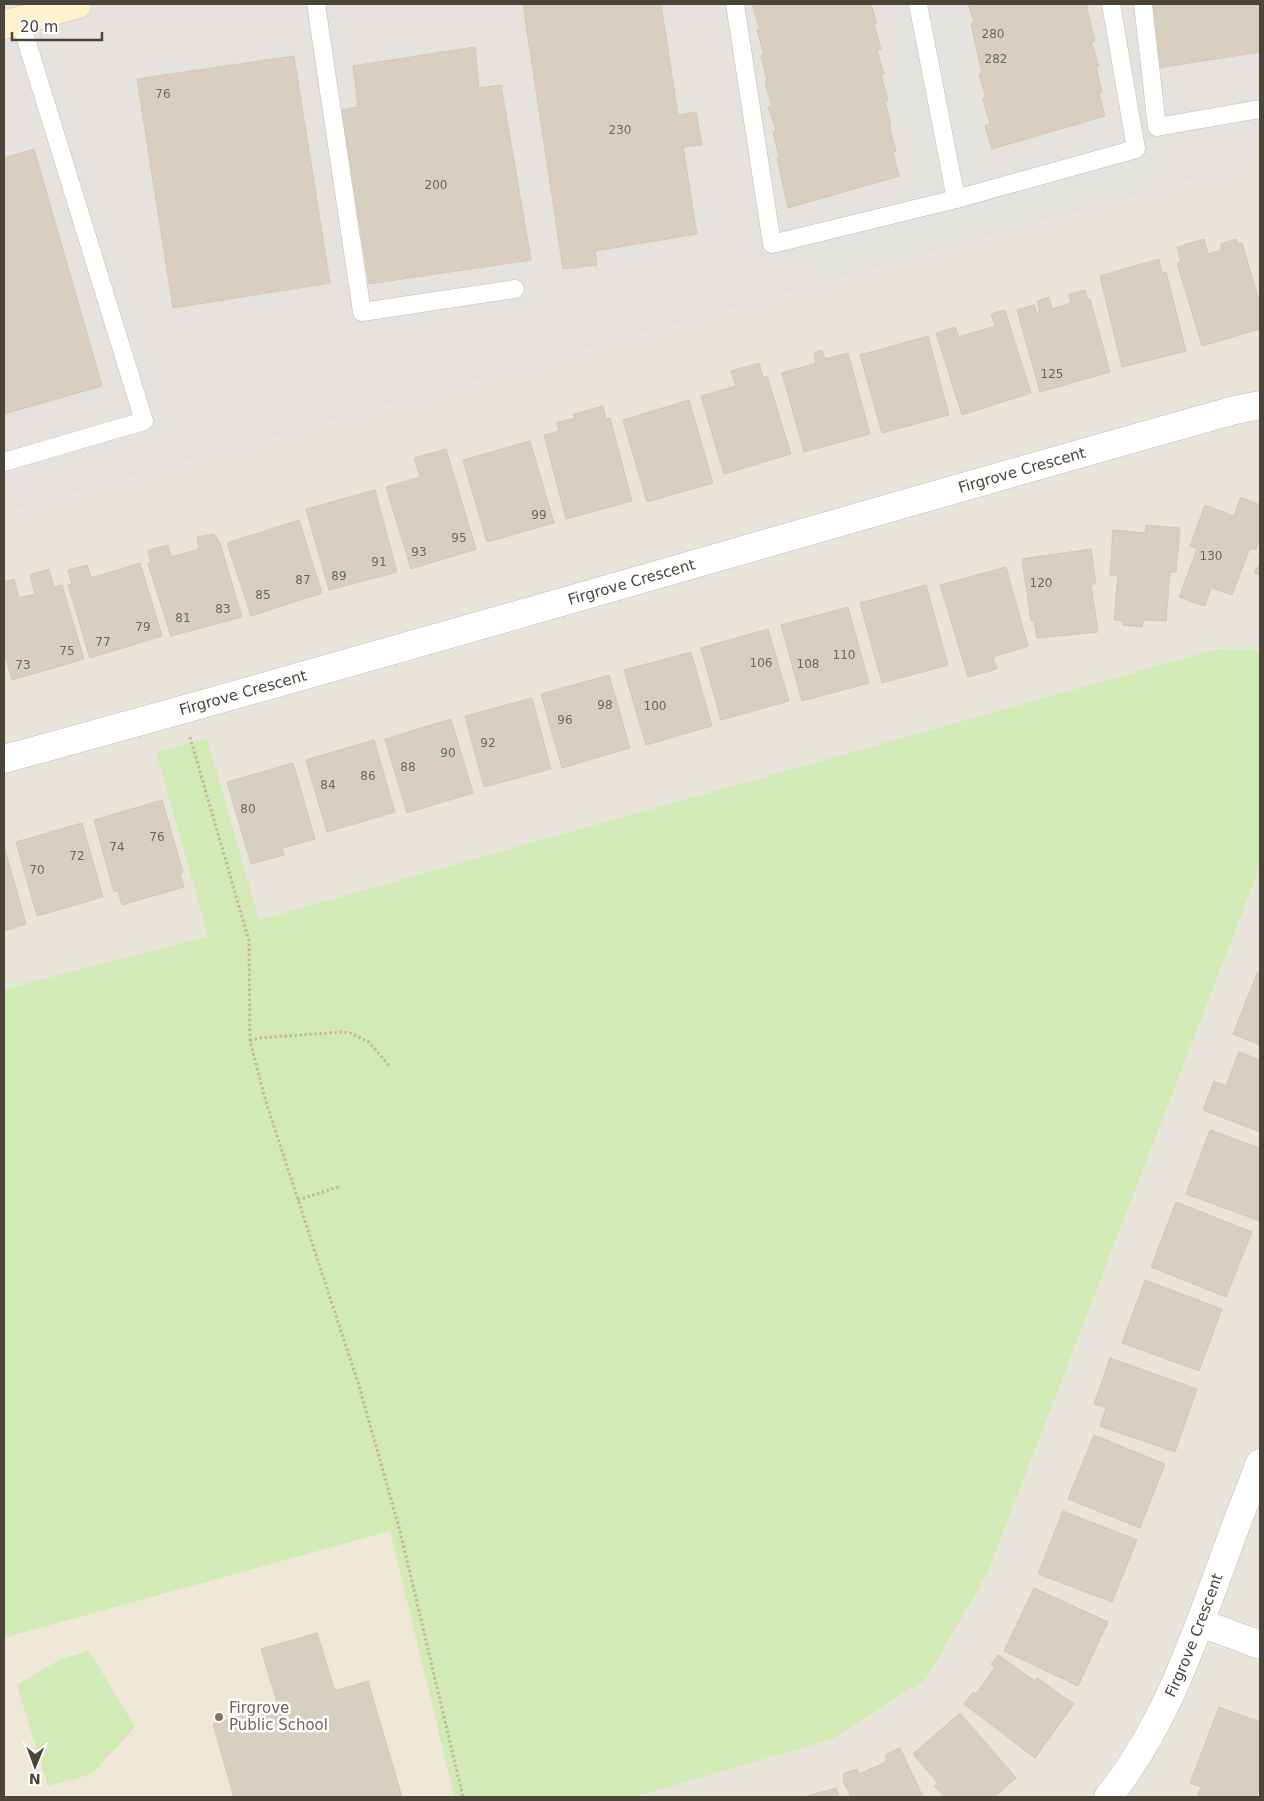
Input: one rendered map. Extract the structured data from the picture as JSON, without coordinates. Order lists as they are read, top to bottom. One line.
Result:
{"streets":{"street":["Firgrove Crescent"]},"places":["Firgrove Public School"],"house_numbers":["280","282","76","230","200","125","99","95","93","130","91","89","87","120","85","83","81","79","77","75","110","106","108","73","98","100","96","92","90","88","86","84","80","76","74","72","70"],"scale_bar":"20 m","north":"bottom"}
